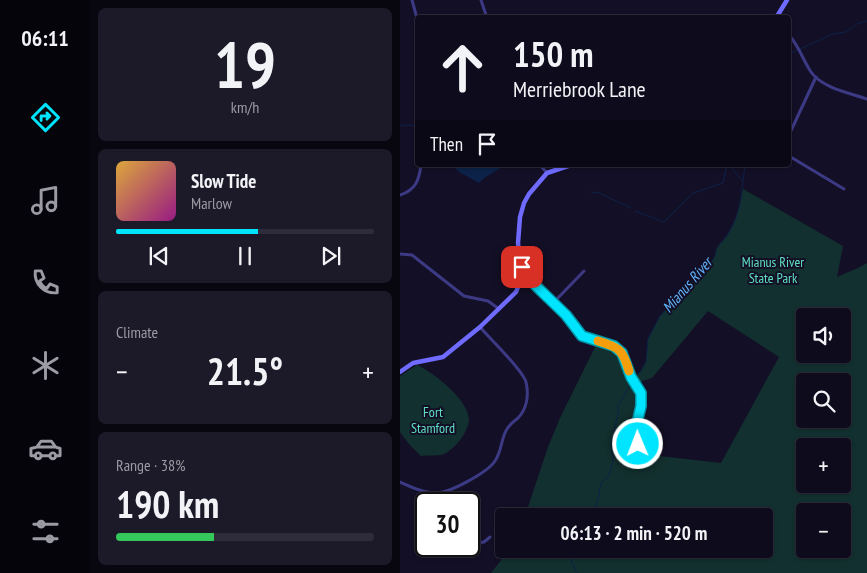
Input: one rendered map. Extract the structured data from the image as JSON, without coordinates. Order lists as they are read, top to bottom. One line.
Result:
{"water":["Mianus River"],"parks":["Mianus River State Park","Fort Stamford"],"page":{"tabs":"06:11","tile":[["19","km/h"],"Climate",["Range · 38%","190 km"]],"turn":["150 m","Merriebrook Lane"],"then":"Then","song":["Slow Tide","Marlow"],"map_buttons":["+","−"],"heat":["−","21.5°","+"],"limit":"30","trip":"06:13 · 2 min · 520 m"}}
